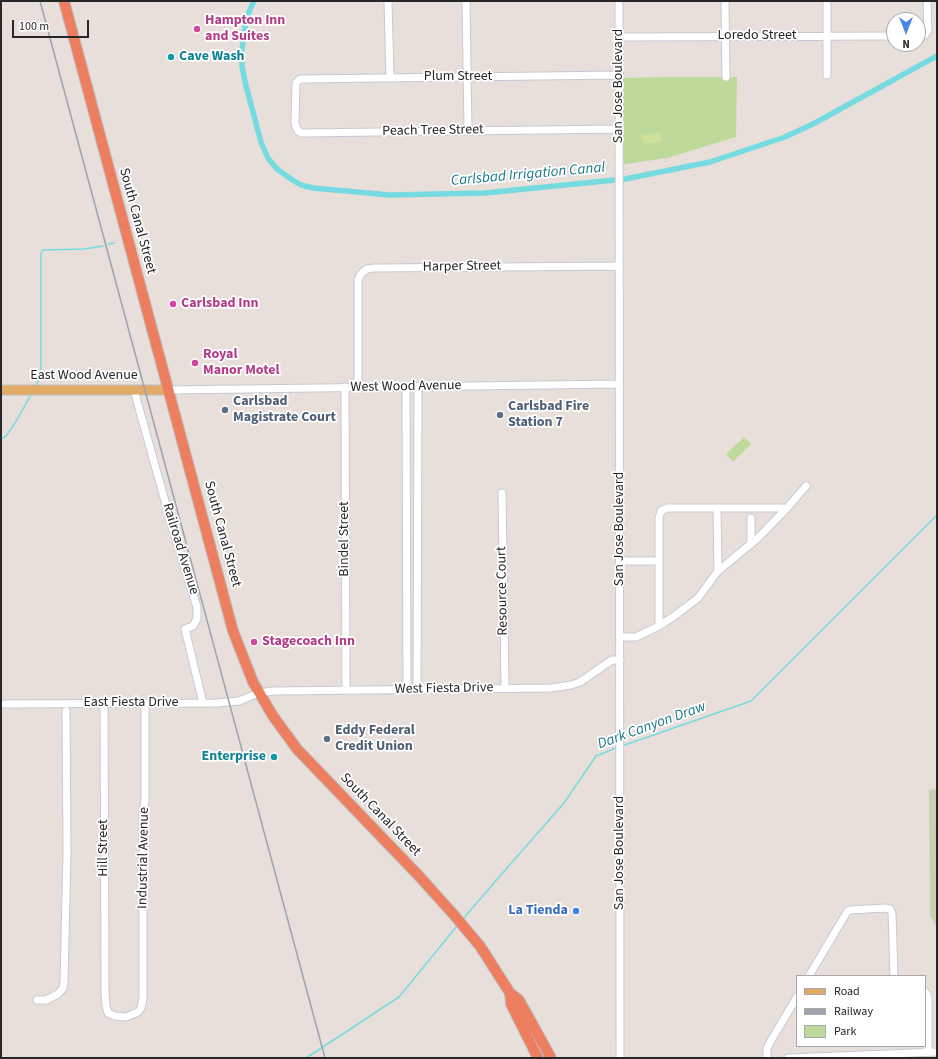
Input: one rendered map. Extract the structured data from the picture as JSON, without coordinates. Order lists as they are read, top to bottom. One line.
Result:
{"streets":{"highway":["South Canal Street"],"main road":["East Wood Avenue"],"street":["Loredo Street","Plum Street","San Jose Boulevard","Peach Tree Street","Harper Street","West Wood Avenue","Bindel Street","Railroad Avenue","Resource Court","West Fiesta Drive","East Fiesta Drive","Hill Street","Industrial Avenue"]},"crossings":[["Loredo Street","San Jose Boulevard"],["Plum Street","San Jose Boulevard"],["Plum Street","Peach Tree Street"],["San Jose Boulevard","Peach Tree Street"],["San Jose Boulevard","Harper Street"],["San Jose Boulevard","West Wood Avenue"],["San Jose Boulevard","West Fiesta Drive"],["South Canal Street","East Wood Avenue"],["South Canal Street","West Wood Avenue"],["South Canal Street","West Fiesta Drive"],["South Canal Street","East Fiesta Drive"],["Harper Street","West Wood Avenue"],["East Wood Avenue","West Wood Avenue"],["East Wood Avenue","Railroad Avenue"],["West Wood Avenue","Bindel Street"],["Bindel Street","West Fiesta Drive"],["Railroad Avenue","East Fiesta Drive"],["Resource Court","West Fiesta Drive"],["West Fiesta Drive","East Fiesta Drive"],["East Fiesta Drive","Hill Street"],["East Fiesta Drive","Industrial Avenue"],["Hill Street","Industrial Avenue"]],"water":["Carlsbad Irrigation Canal","Dark Canyon Draw"],"places":["Hampton Inn and Suites","Cave Wash","Carlsbad Inn","Royal Manor Motel","Carlsbad Magistrate Court","Carlsbad Fire Station 7","Stagecoach Inn","Eddy Federal Credit Union","Enterprise","La Tienda"],"legend":["Road","Railway","Park"],"scale_bar":"100 m","north":"bottom"}
